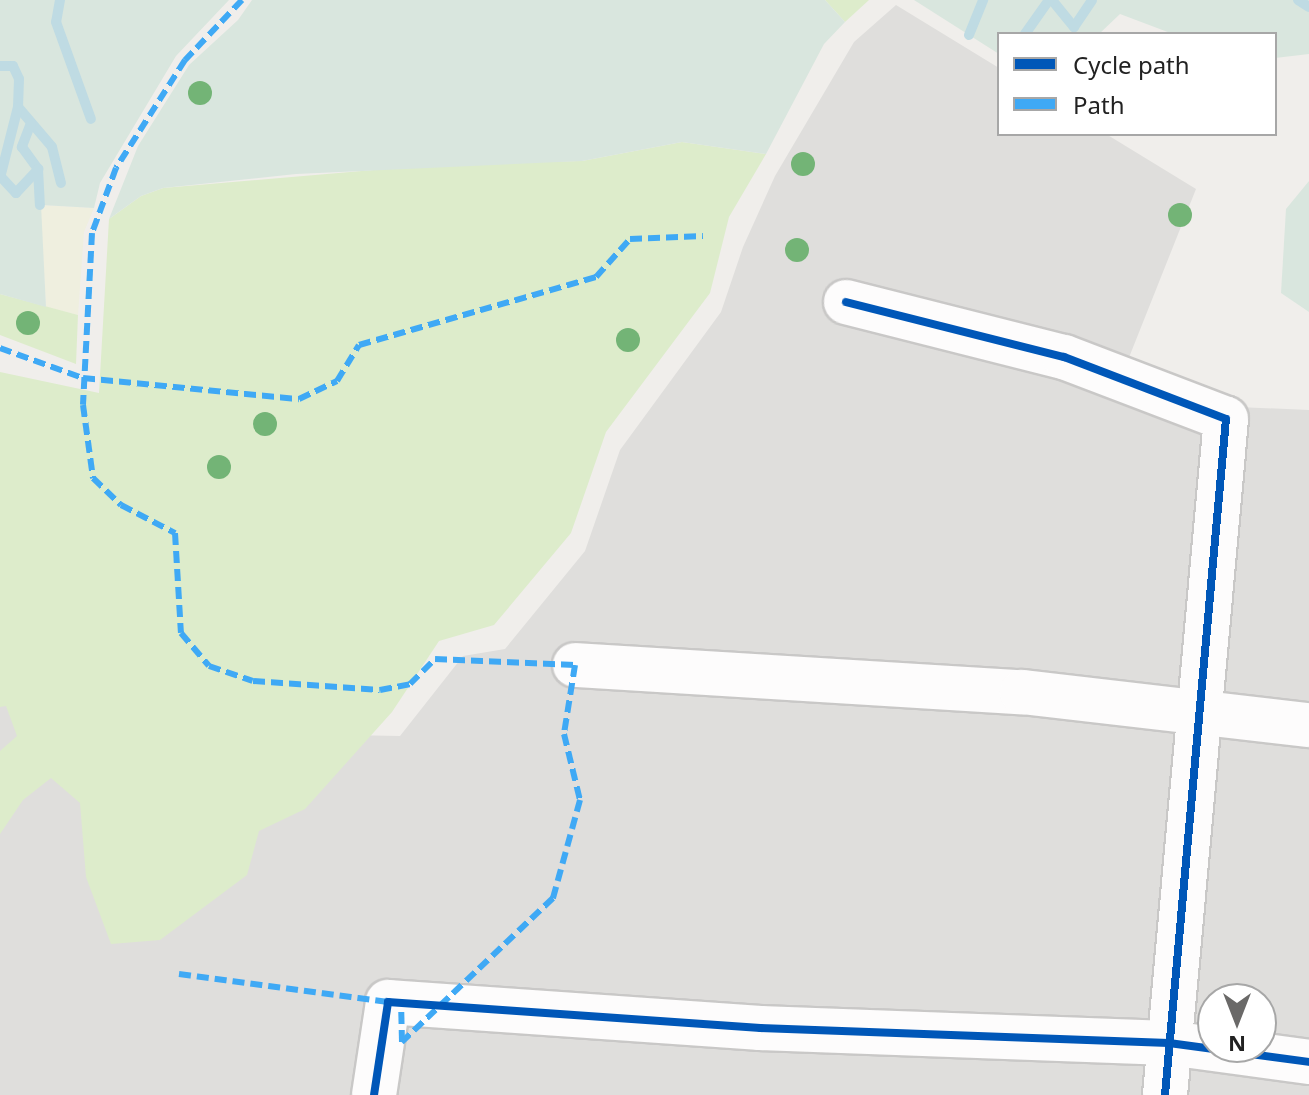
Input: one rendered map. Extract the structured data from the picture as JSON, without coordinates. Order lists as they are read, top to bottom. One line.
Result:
{"legend":["Cycle path","Path"],"north":"bottom"}
